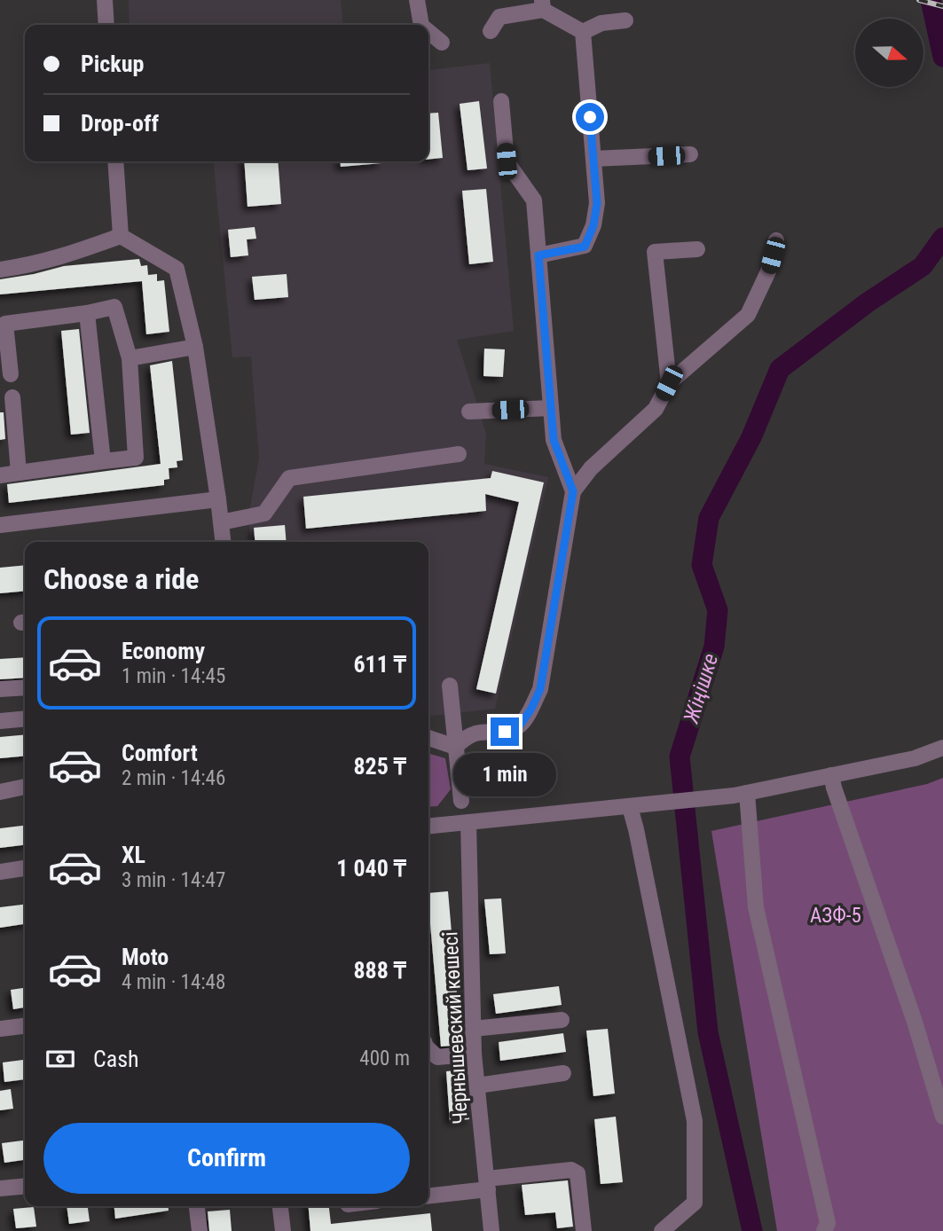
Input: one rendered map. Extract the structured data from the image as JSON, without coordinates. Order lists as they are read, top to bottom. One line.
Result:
{"streets":{"street":["Чернышевский көшесі"]},"water":["Жіңішке"],"parks":["АЗФ-5"],"north":"right","page":{"banner":["Pickup","Drop-off"],"heading":"Choose a ride","list":[{"name":"Economy","note":"1 min · 14:45","value":"611 ₸"},{"name":"Comfort","note":"2 min · 14:46","value":"825 ₸"},{"name":"XL","note":"3 min · 14:47","value":"1 040 ₸"},{"name":"Moto","note":"4 min · 14:48","value":"888 ₸"}],"bubble":"1 min","pay":["Cash","400 m"],"buttons":"Confirm"}}
